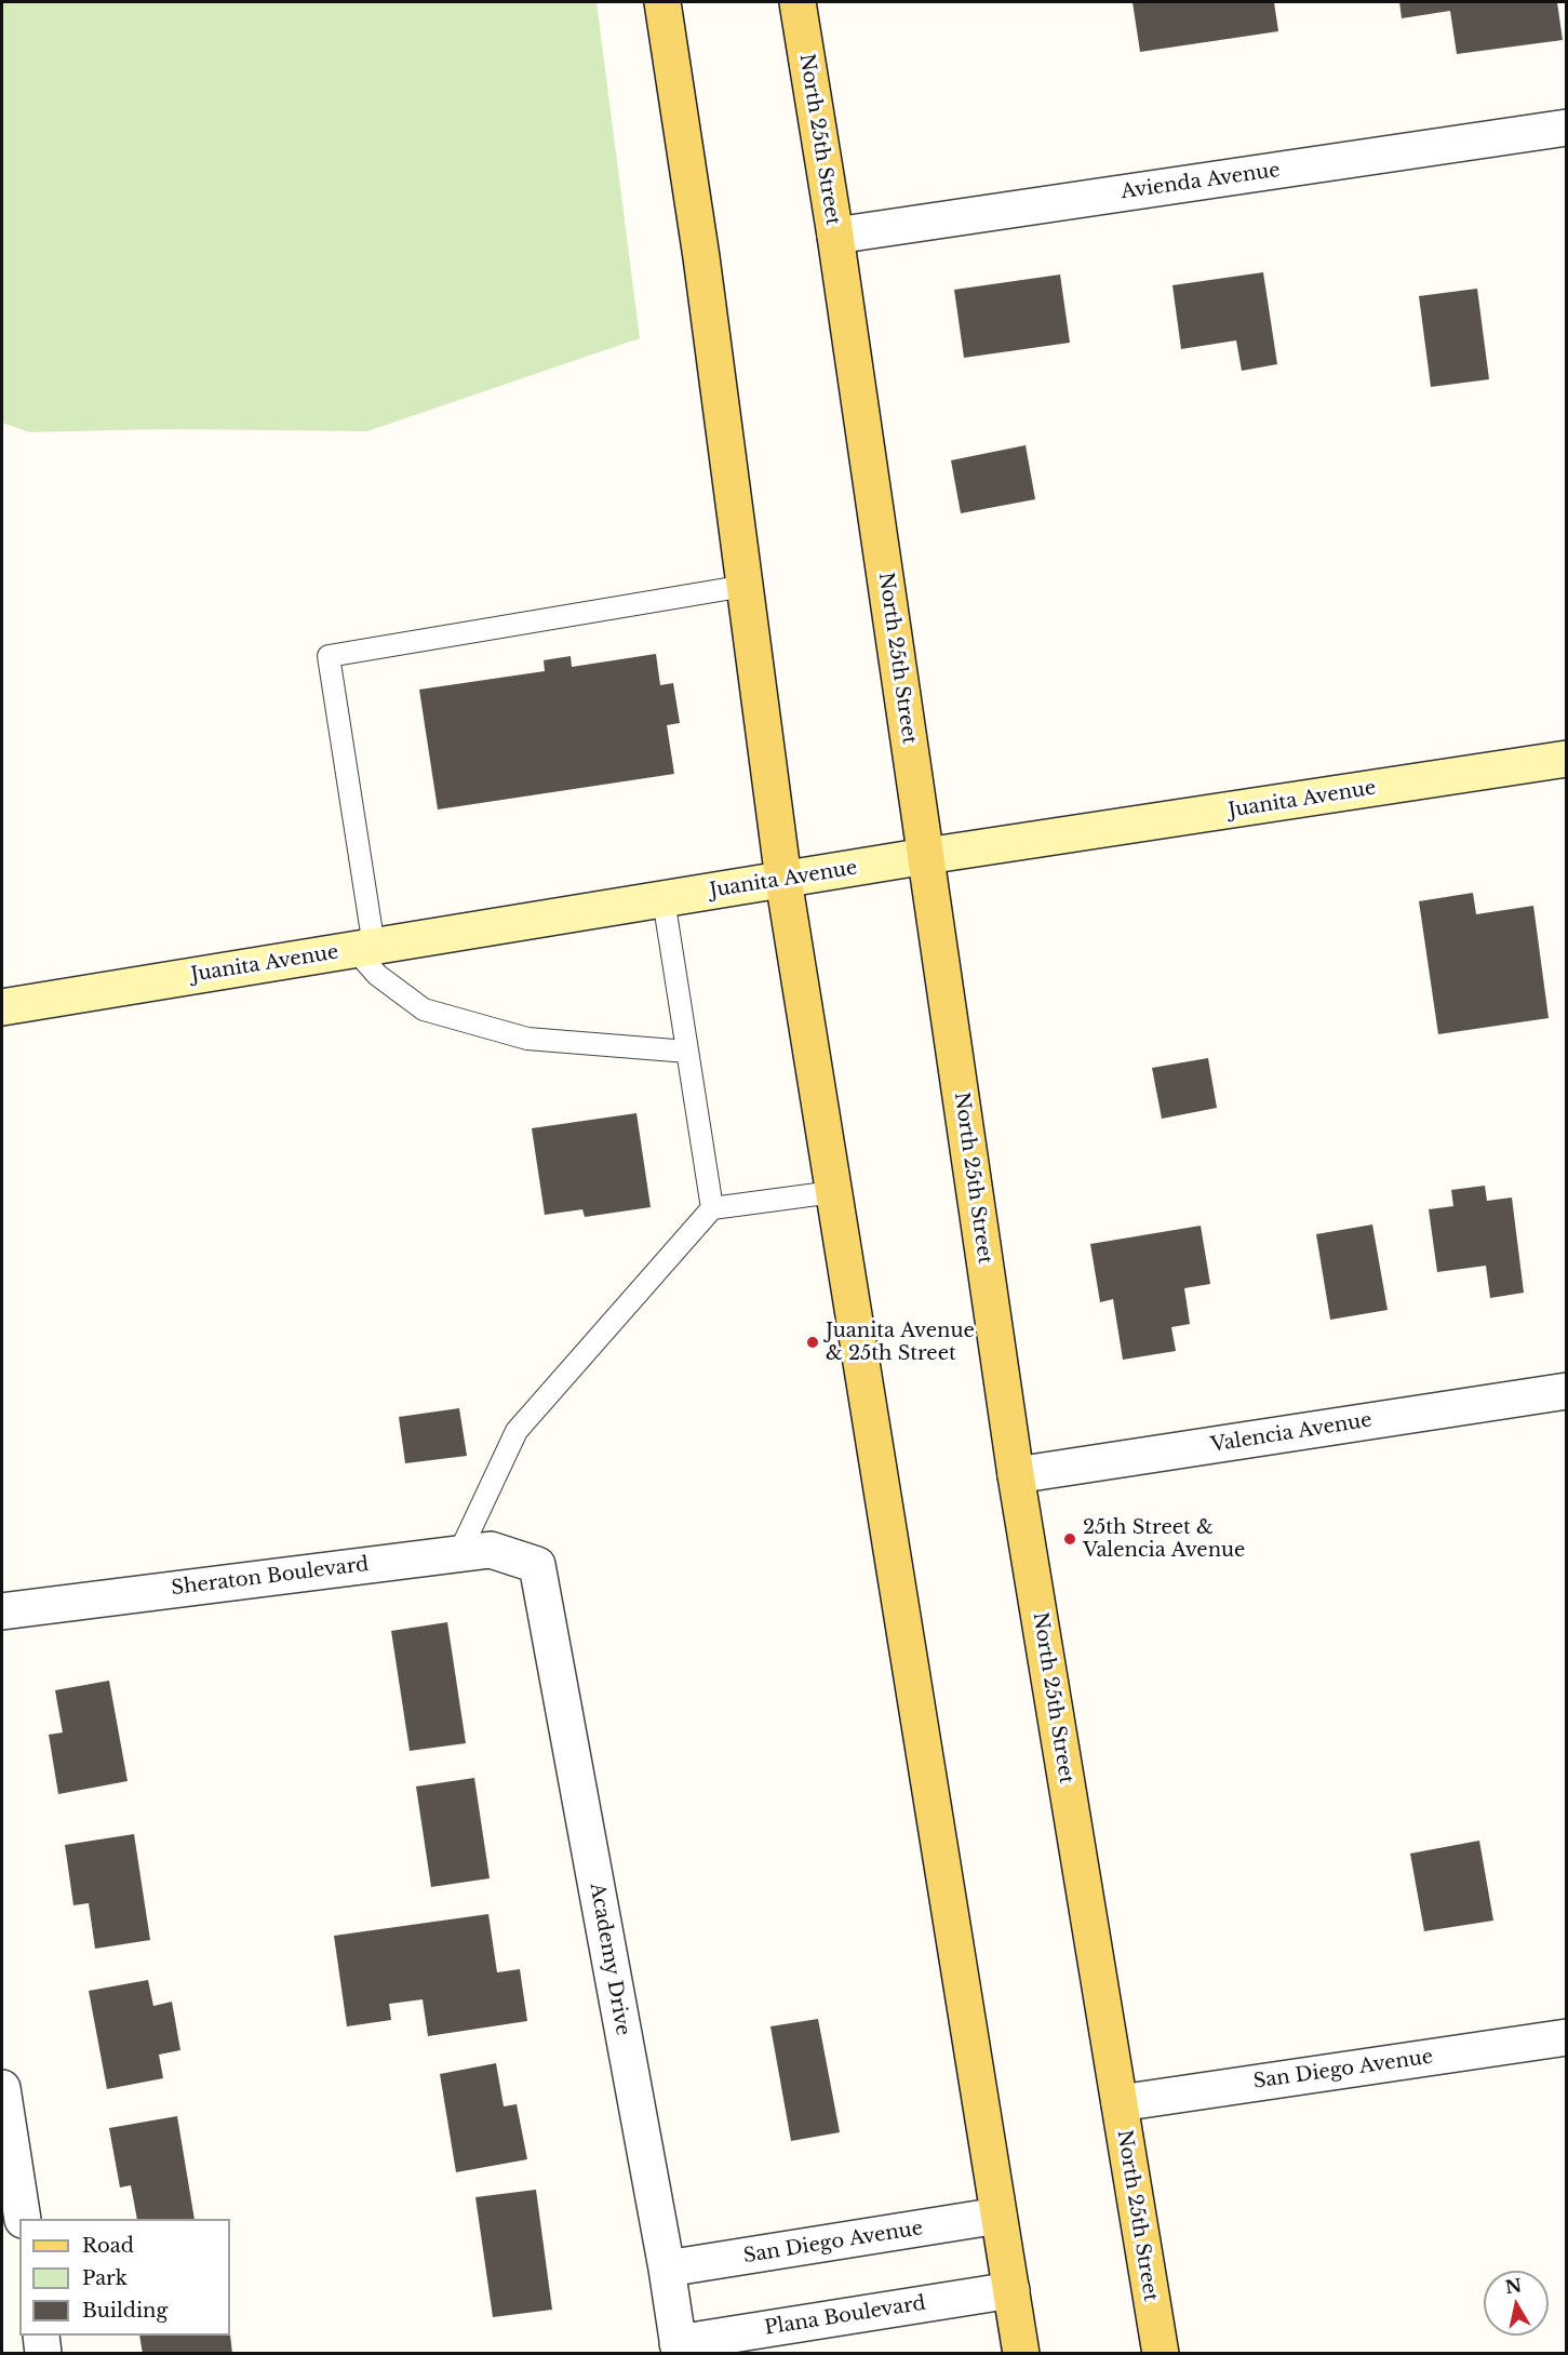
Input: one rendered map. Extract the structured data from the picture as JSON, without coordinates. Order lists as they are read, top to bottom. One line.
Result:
{"streets":{"main road":["North 25th Street"],"street":["Avienda Avenue","Juanita Avenue","Valencia Avenue","Sheraton Boulevard","Academy Drive","San Diego Avenue","Plana Boulevard"]},"crossings":[["North 25th Street","Avienda Avenue"],["North 25th Street","Juanita Avenue"],["North 25th Street","Valencia Avenue"],["North 25th Street","San Diego Avenue"],["Sheraton Boulevard","Academy Drive"],["Academy Drive","San Diego Avenue"],["Academy Drive","Plana Boulevard"]],"places":["Juanita Avenue & 25th Street","25th Street & Valencia Avenue"],"legend":["Road","Park","Building"],"north":"top"}
